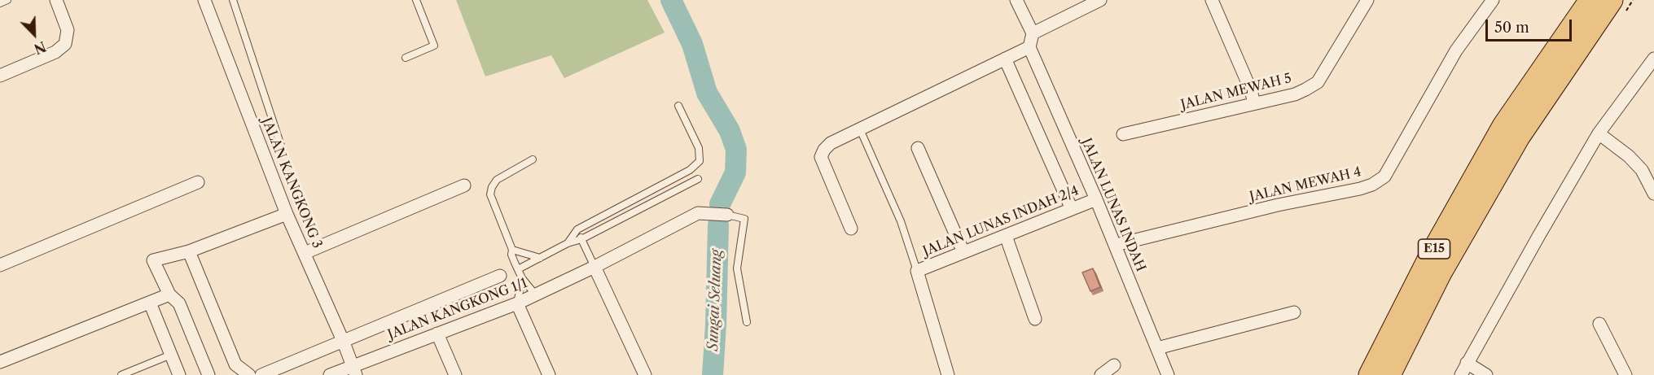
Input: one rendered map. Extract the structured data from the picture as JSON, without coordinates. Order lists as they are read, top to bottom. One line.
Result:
{"streets":{"highway":["E15"],"street":["JALAN MEWAH 5","JALAN KANGKONG 3","JALAN MEWAH 4","JALAN LUNAS INDAH","JALAN LUNAS INDAH 2/4","JALAN KANGKONG 1/1"]},"crossings":[["JALAN KANGKONG 3","JALAN KANGKONG 1/1"],["JALAN MEWAH 4","JALAN LUNAS INDAH"],["JALAN LUNAS INDAH","JALAN LUNAS INDAH 2/4"]],"water":["Sungai Seluang"],"scale_bar":"50 m","north":"bottom right"}
